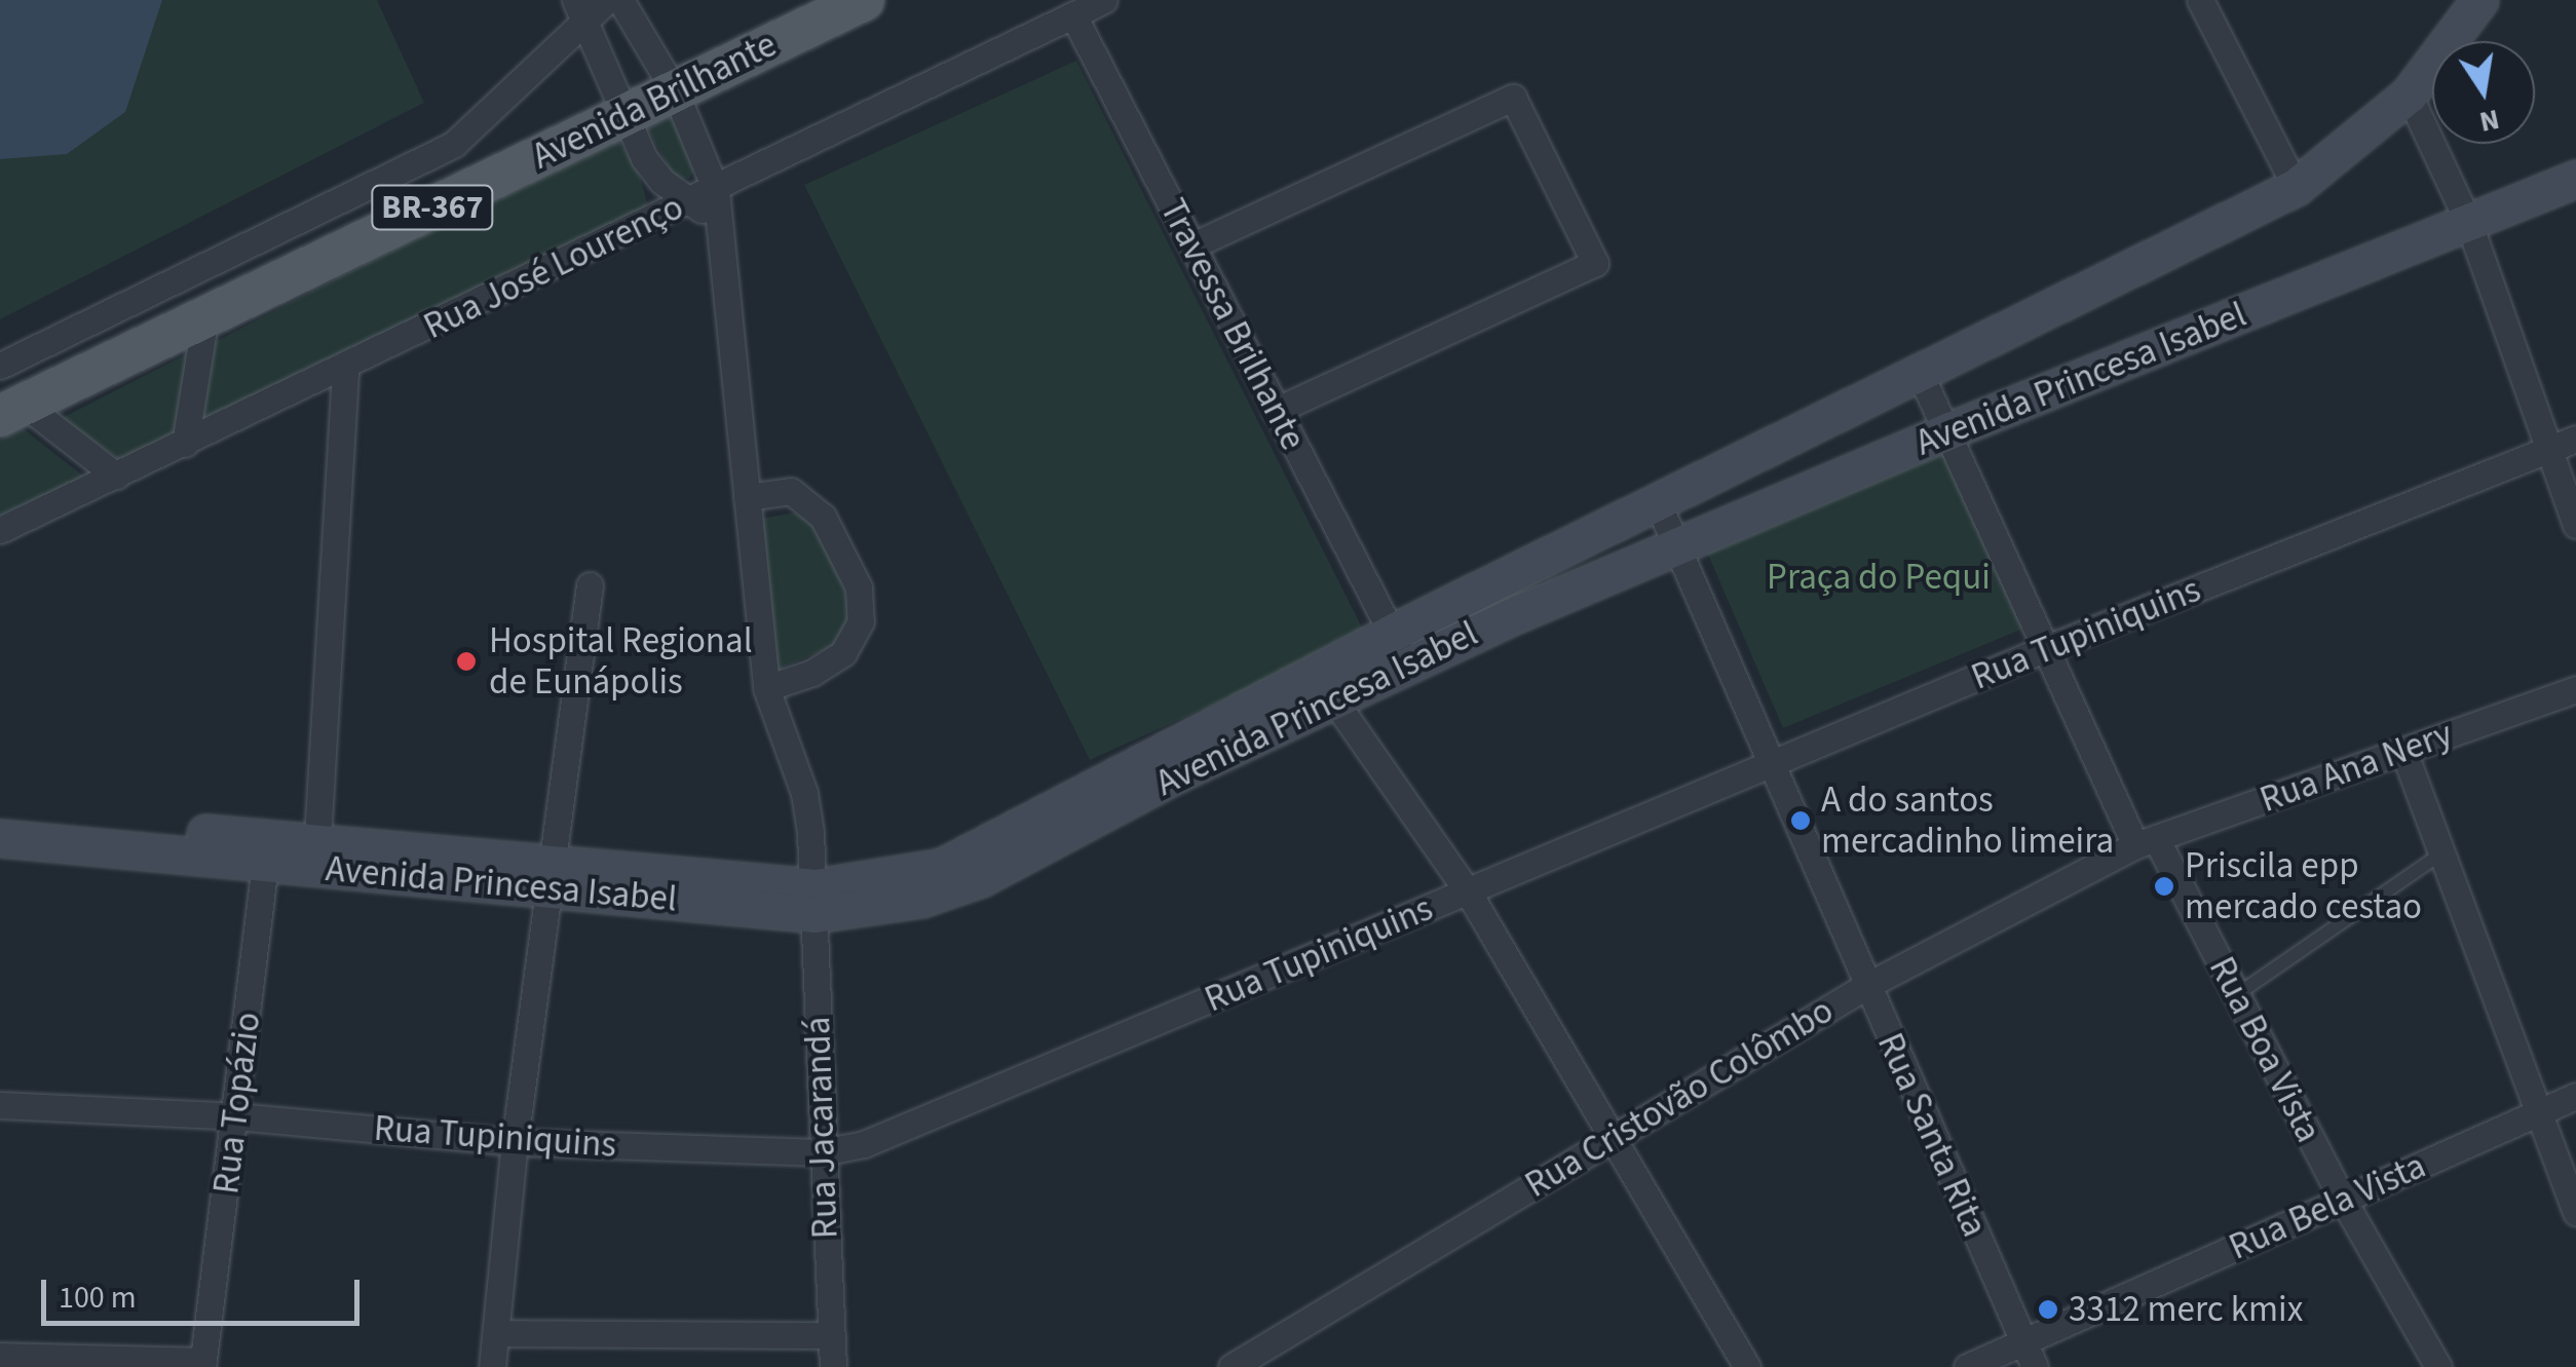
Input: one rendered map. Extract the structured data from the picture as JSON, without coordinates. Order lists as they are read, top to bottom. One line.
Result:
{"streets":{"main road":["Avenida Brilhante","BR-367","Avenida Princesa Isabel"],"street":["Rua José Lourenço","Travessa Brilhante","Rua Tupiniquins","Rua Ana Nery","Rua Boa Vista","Rua Cristovão Colômbo","Rua Topázio","Rua Jacarandá","Rua Santa Rita","Rua Bela Vista"]},"crossings":[["Avenida Brilhante","Rua Jacarandá"],["Rua José Lourenço","Travessa Brilhante"],["Rua José Lourenço","Rua Jacarandá"],["Travessa Brilhante","Avenida Princesa Isabel"],["Avenida Princesa Isabel","Rua Boa Vista"],["Avenida Princesa Isabel","Rua Topázio"],["Avenida Princesa Isabel","Rua Jacarandá"],["Avenida Princesa Isabel","Rua Santa Rita"],["Rua Tupiniquins","Rua Boa Vista"],["Rua Tupiniquins","Rua Topázio"],["Rua Tupiniquins","Rua Jacarandá"],["Rua Tupiniquins","Rua Santa Rita"],["Rua Ana Nery","Rua Boa Vista"],["Rua Ana Nery","Rua Cristovão Colômbo"],["Rua Boa Vista","Rua Cristovão Colômbo"],["Rua Boa Vista","Rua Bela Vista"],["Rua Cristovão Colômbo","Rua Santa Rita"],["Rua Santa Rita","Rua Bela Vista"]],"parks":["Praça do Pequi"],"places":["Hospital Regional de Eunápolis","A do santos mercadinho limeira","Priscila epp mercado cestao","3312 merc kmix"],"scale_bar":"100 m","north":"bottom"}
